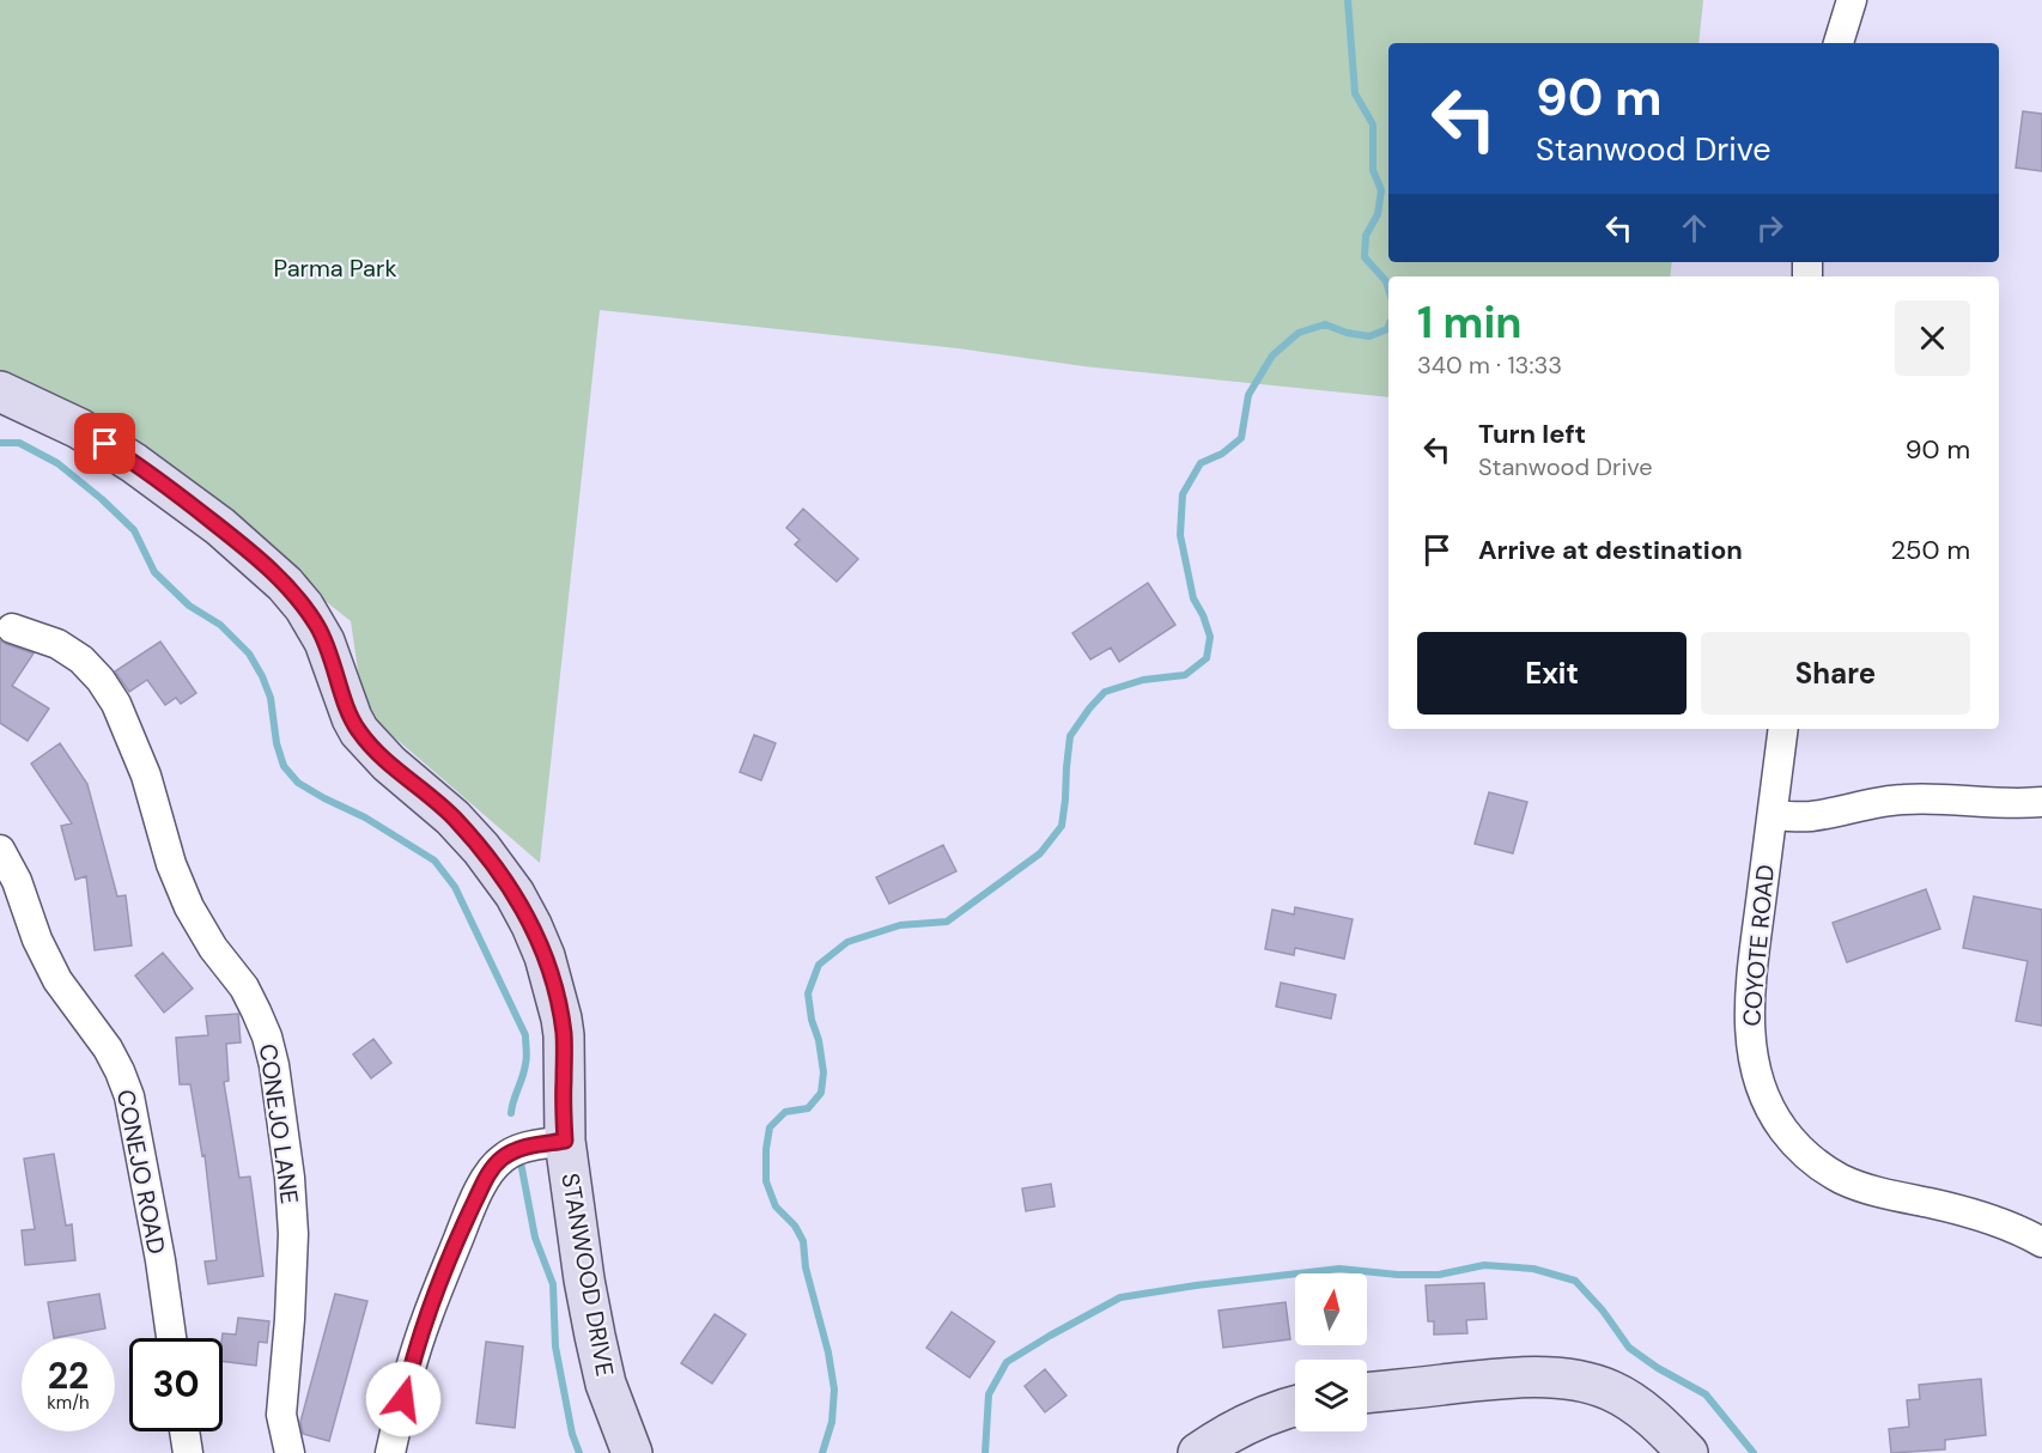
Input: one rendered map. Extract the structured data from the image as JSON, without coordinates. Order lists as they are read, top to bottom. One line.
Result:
{"streets":{"main road":["STANWOOD DRIVE"],"street":["COYOTE ROAD","CONEJO LANE","CONEJO ROAD"]},"parks":["Parma Park"],"north":"top","page":{"turn":["90 m","Stanwood Drive"],"heading":["1 min","340 m · 13:33"],"list":[{"name":"Turn left","note":"Stanwood Drive","value":"90 m"},{"name":"Arrive at destination","value":"250 m"}],"buttons":["Exit","Share"],"speed":"22 km/h","limit":"30"}}
